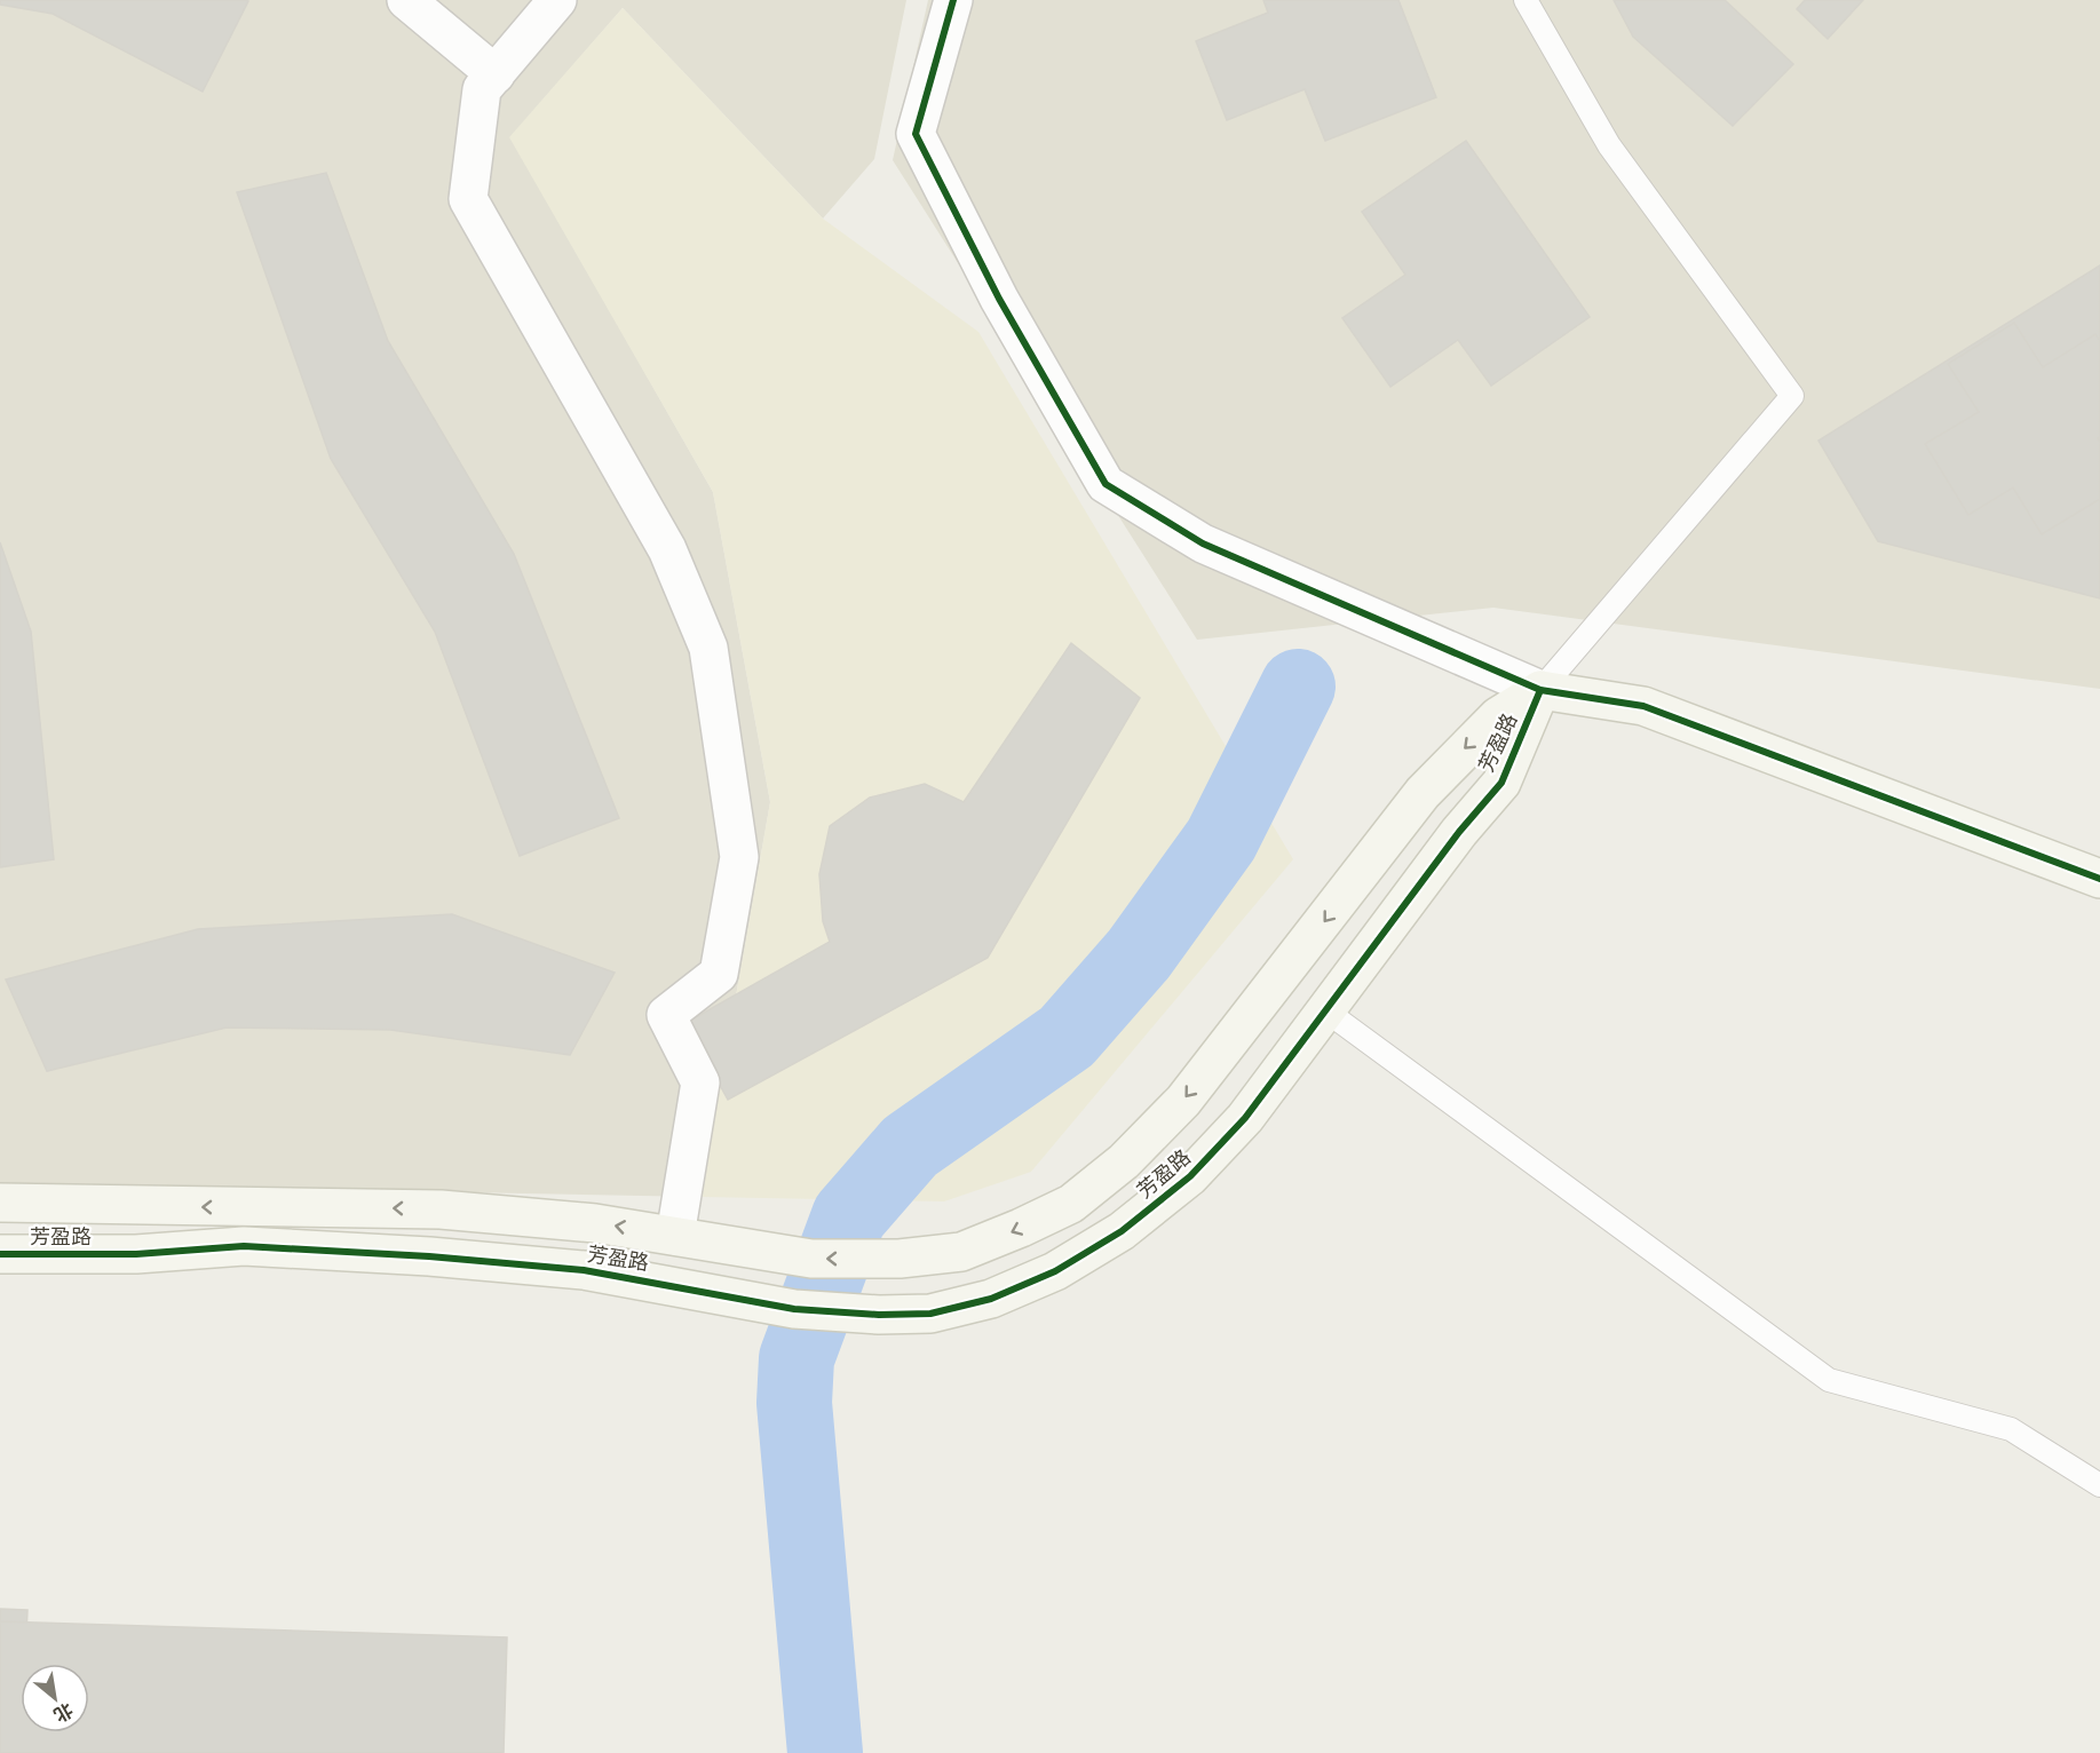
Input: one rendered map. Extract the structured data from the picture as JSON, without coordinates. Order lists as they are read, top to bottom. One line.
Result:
{"streets":{"street":["芳盈路"]},"north":"bottom right"}
